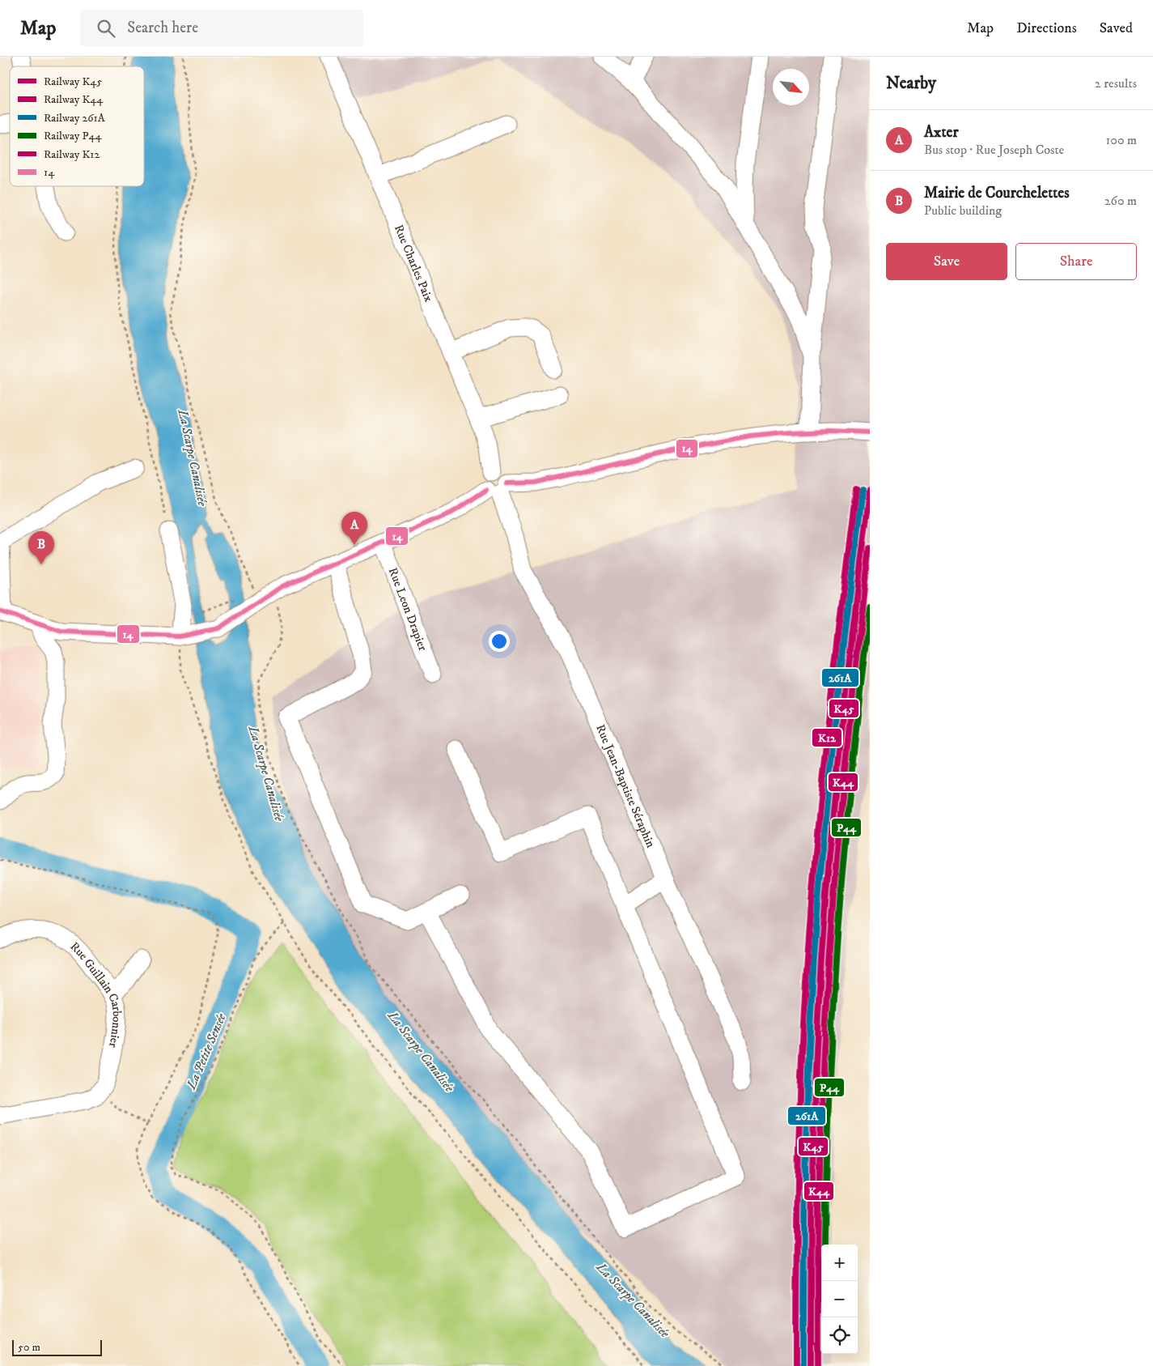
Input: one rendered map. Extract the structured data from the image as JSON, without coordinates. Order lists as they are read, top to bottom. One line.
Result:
{"streets":{"street":["Rue Charles Paix","Rue Leon Drapier","Rue Jean-Baptiste Séraphin","Rue Guillain Carbonnier"]},"crossings":[["Rue Charles Paix","Rue Jean-Baptiste Séraphin"]],"water":["La Scarpe Canalisée","La Petite Sensée"],"lines":["transit line 14","rail line K12","rail line 261A","rail line K45","rail line K44","rail line P44"],"legend":["Railway K45","Railway K44","Railway 261A","Railway P44","Railway K12","14"],"scale_bar":"50 m","north":"bottom right","page":{"header":"Map","search":"Search here","nav":["Map","Directions","Saved"],"heading":["Nearby","2 results"],"list":[{"mark":"A","name":"Axter","note":"Bus stop · Rue Joseph Coste","value":"100 m"},{"mark":"B","name":"Mairie de Courchelettes","note":"Public building","value":"260 m"}],"buttons":["Save","Share"],"pins":["A","B"],"map_buttons":["+","−"],"scale":"50 m"}}
